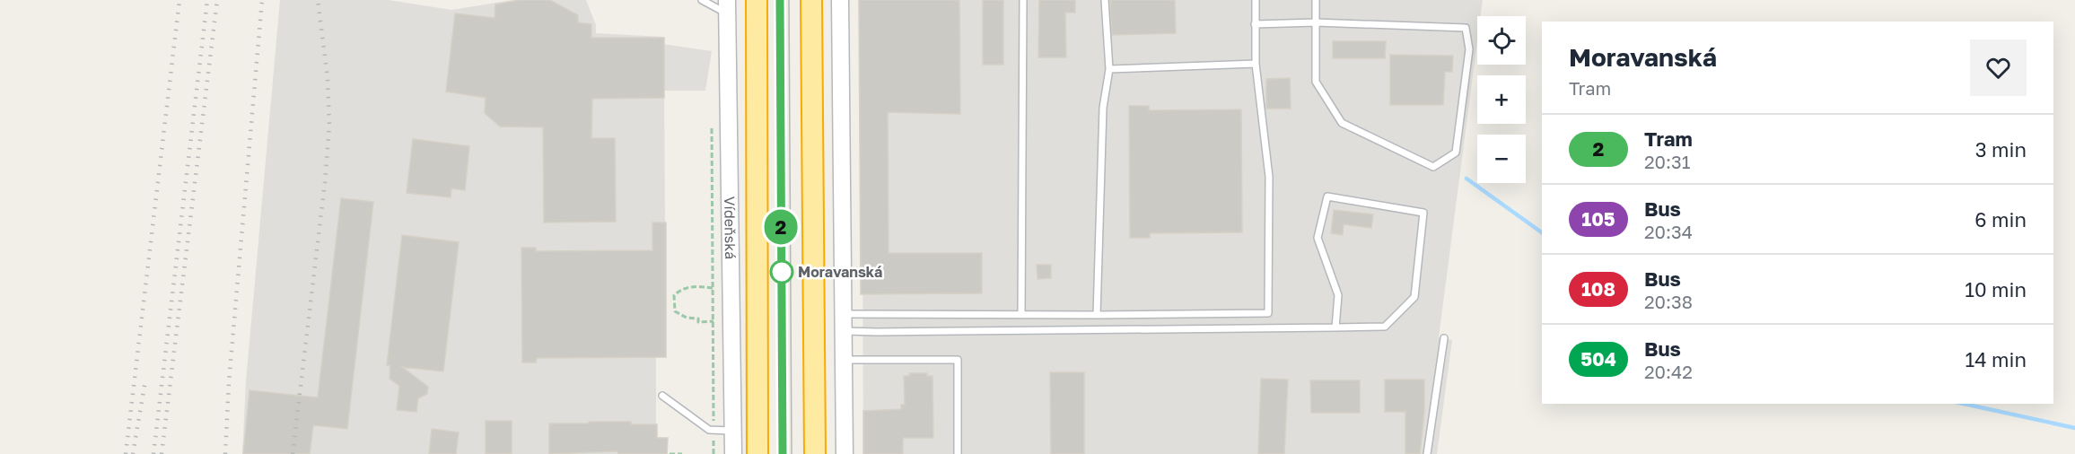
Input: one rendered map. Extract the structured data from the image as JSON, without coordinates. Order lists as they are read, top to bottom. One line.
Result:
{"streets":{"highway":["Vídeňská"]},"places":["Moravanská"],"lines":["tram line 2"],"page":{"on_map":"2","map_buttons":["+","−"],"heading":["Moravanská","Tram"],"list":[{"mark":"2","name":"Tram","note":"20:31","value":"3 min"},{"mark":"105","name":"Bus","note":"20:34","value":"6 min"},{"mark":"108","name":"Bus","note":"20:38","value":"10 min"},{"mark":"504","name":"Bus","note":"20:42","value":"14 min"}]}}
